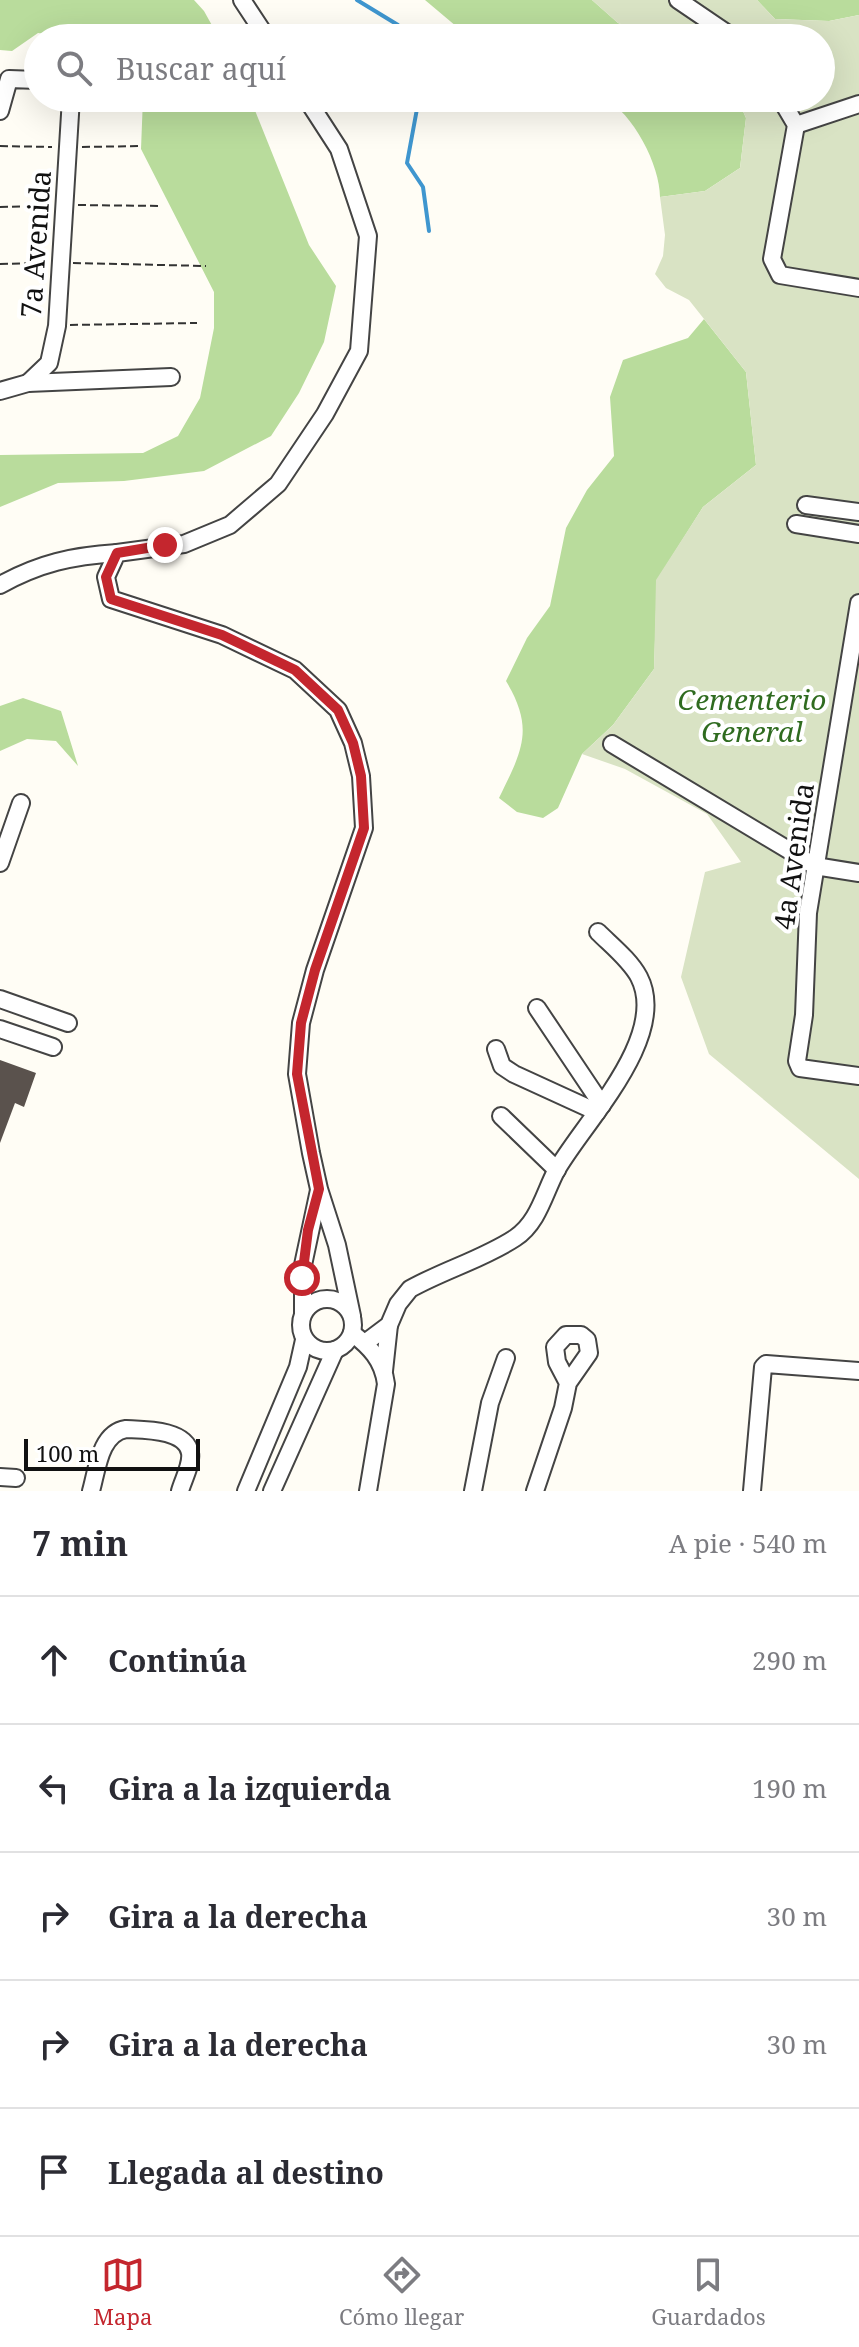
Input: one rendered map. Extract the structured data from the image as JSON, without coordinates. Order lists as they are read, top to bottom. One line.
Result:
{"streets":{"street":["7a Avenida","4a Avenida"]},"parks":["Cementerio General"],"scale_bar":"100 m","page":{"search":"Buscar aquí","scale":"100 m","heading":["7 min","A pie · 540 m"],"list":[["Continúa","290 m"],["Gira a la izquierda","190 m"],["Gira a la derecha","30 m"],["Gira a la derecha","30 m"],"Llegada al destino"],"nav":["Mapa","Cómo llegar","Guardados"]}}
